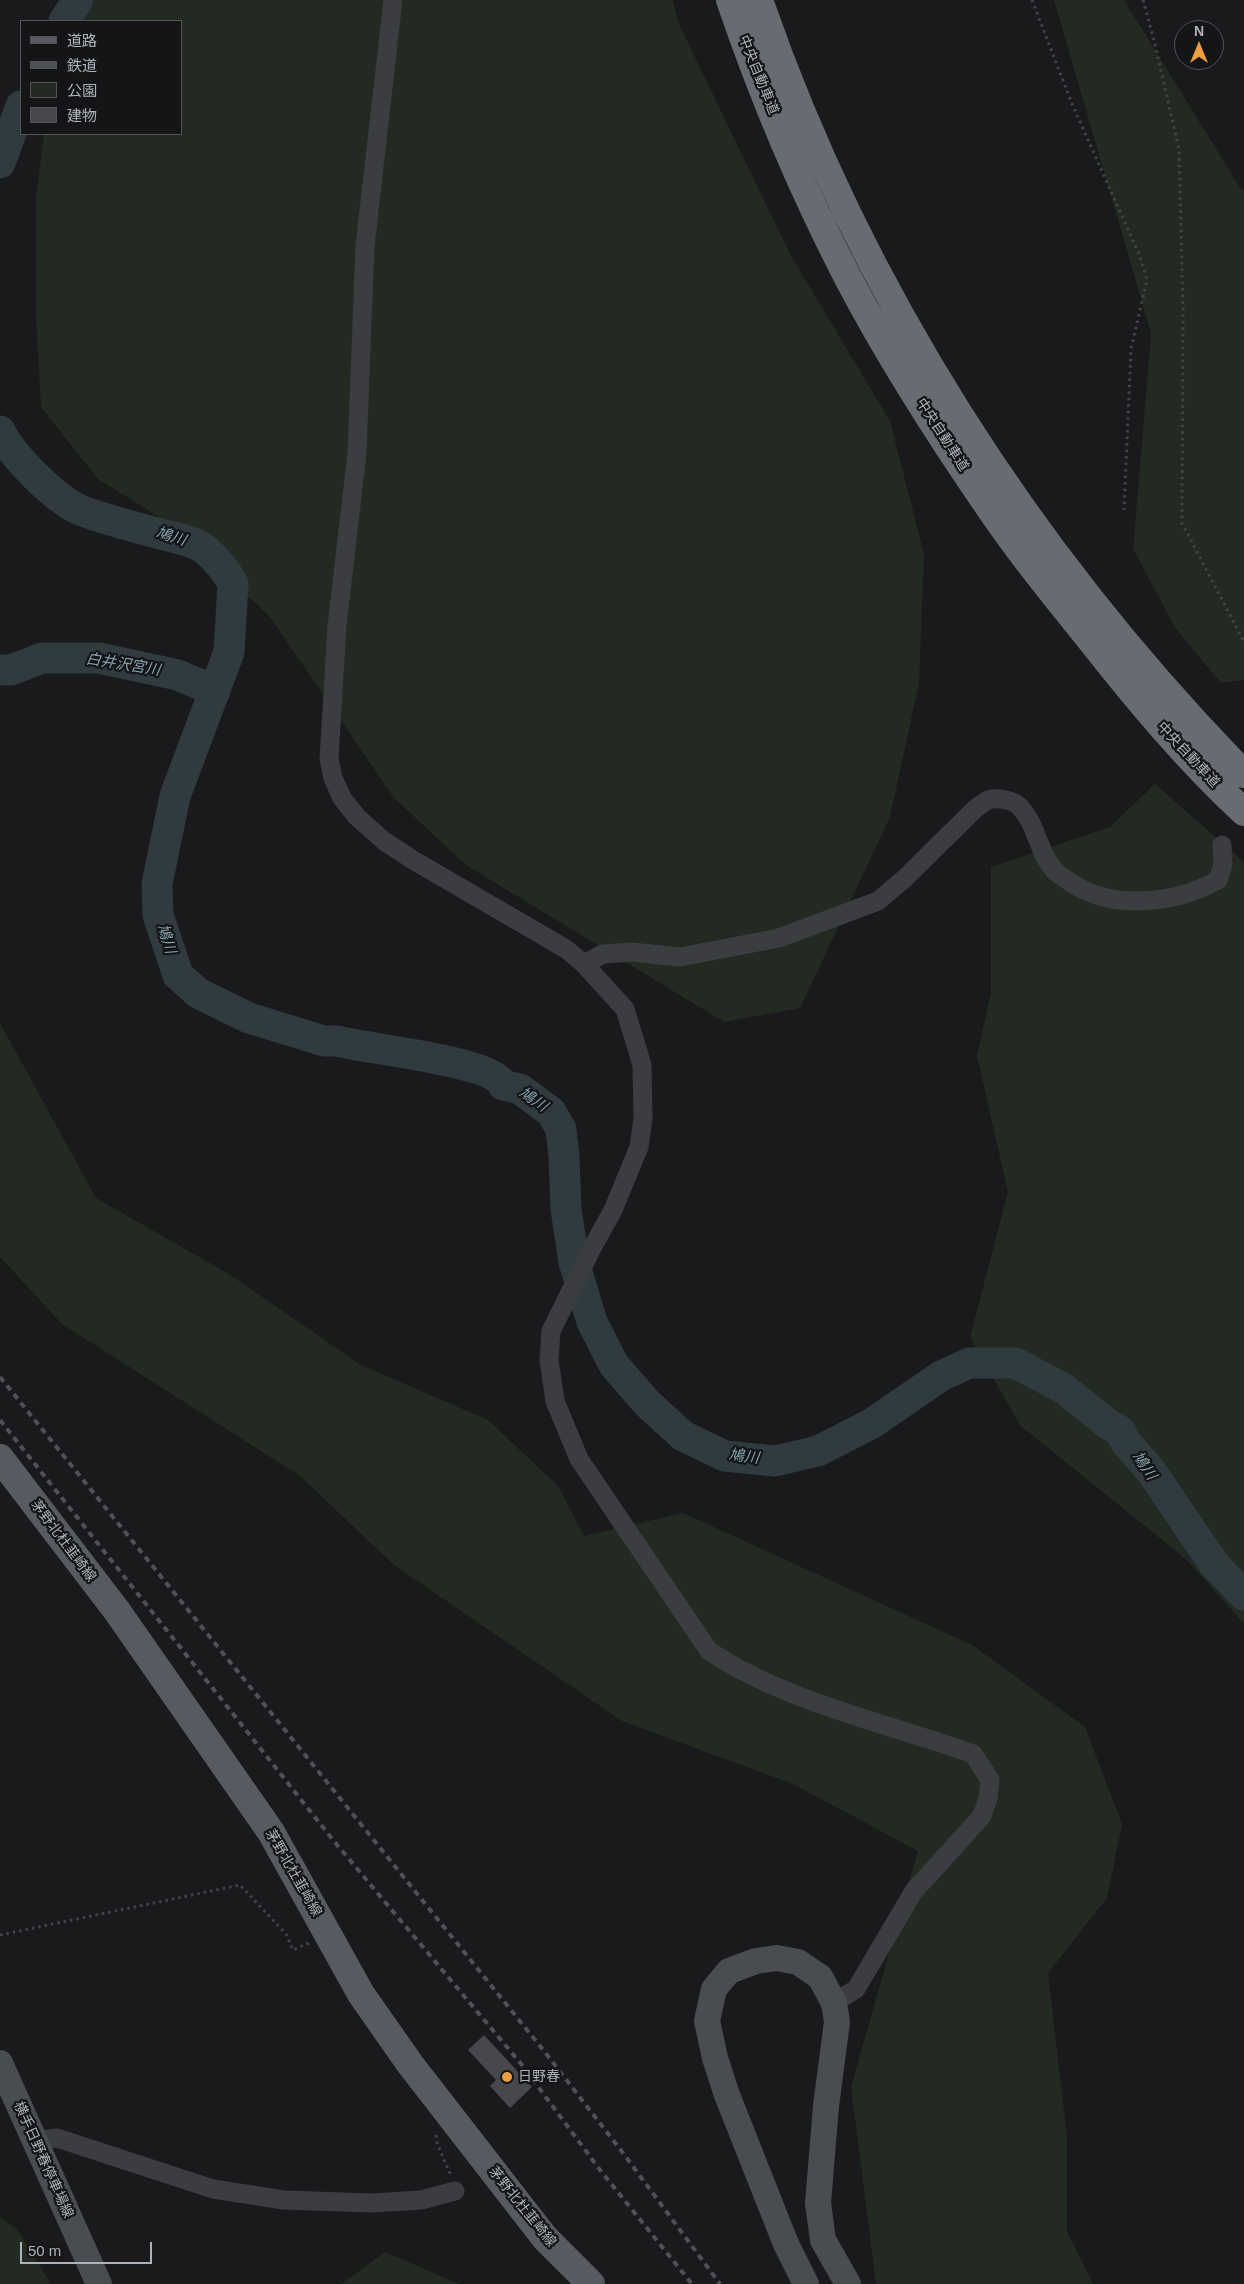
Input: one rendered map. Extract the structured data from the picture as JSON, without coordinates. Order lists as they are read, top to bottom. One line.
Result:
{"streets":{"highway":["中央自動車道"],"main road":["茅野北杜韮崎線"],"street":["横手日野春停車場線"]},"water":["鳩川","白井沢宮川"],"places":["日野春"],"legend":["道路","鉄道","公園","建物"],"scale_bar":"50 m","north":"top"}
